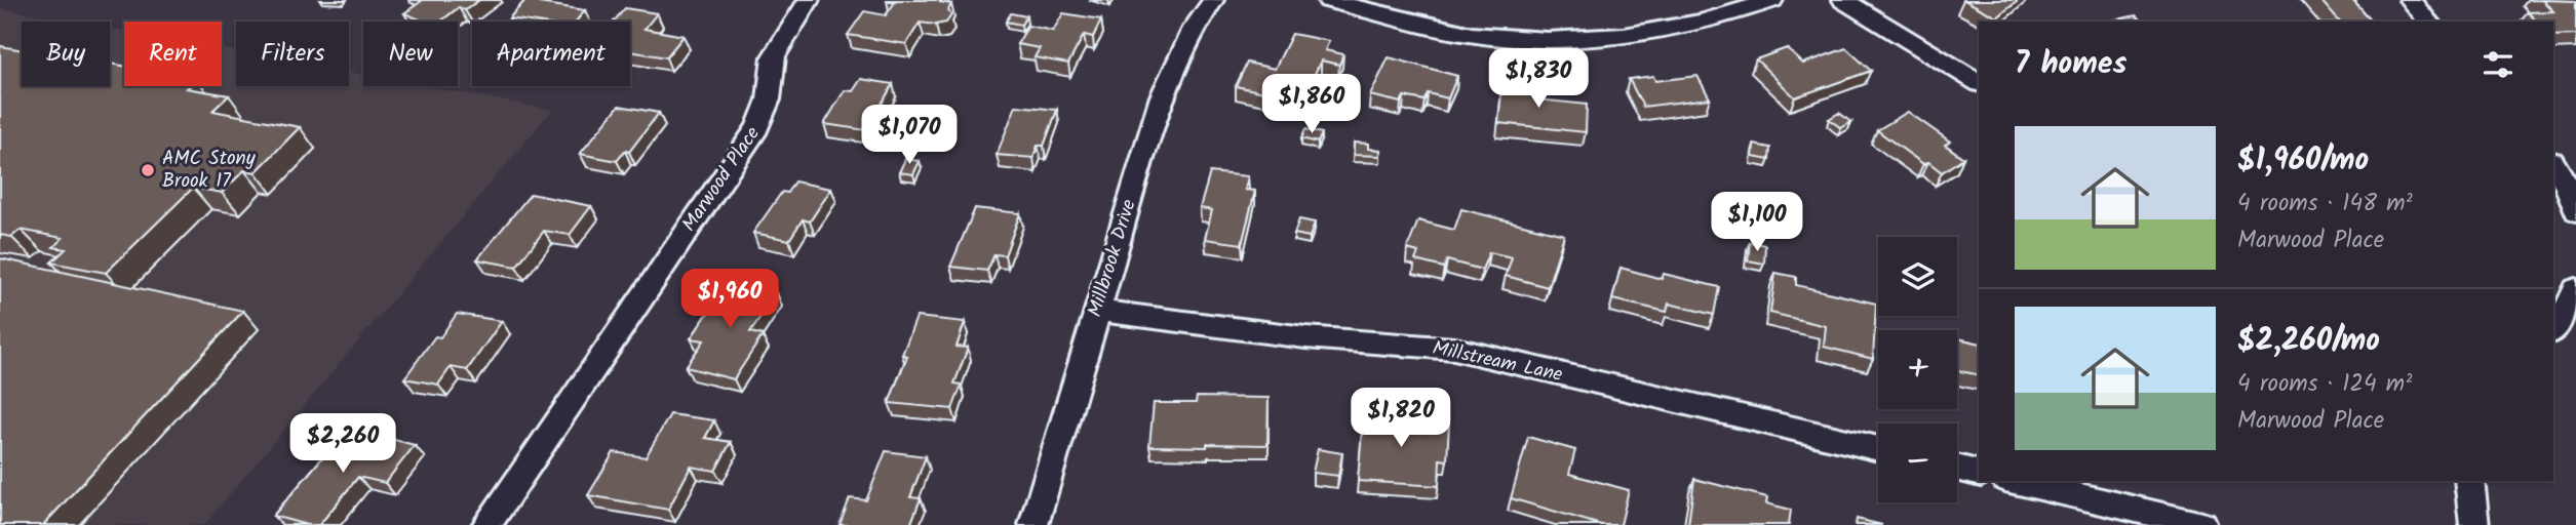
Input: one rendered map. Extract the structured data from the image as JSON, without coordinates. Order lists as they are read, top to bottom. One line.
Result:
{"streets":{"street":["Marwood Place","Millbrook Drive","Millstream Lane"]},"crossings":[["Millbrook Drive","Millstream Lane"]],"places":["AMC Stony Brook 17"],"page":{"chip":["Buy","Rent","Filters","New","Apartment"],"heading":"7 homes","price":["$1,830","$1,860","$1,070","$1,100","$1,960","$1,820","$2,260"],"list":[{"name":"$1,960/mo","note":"4 rooms · 148 m² · Marwood Place"},{"name":"$2,260/mo","note":"4 rooms · 124 m² · Marwood Place"}],"map_buttons":["+","−"]}}
